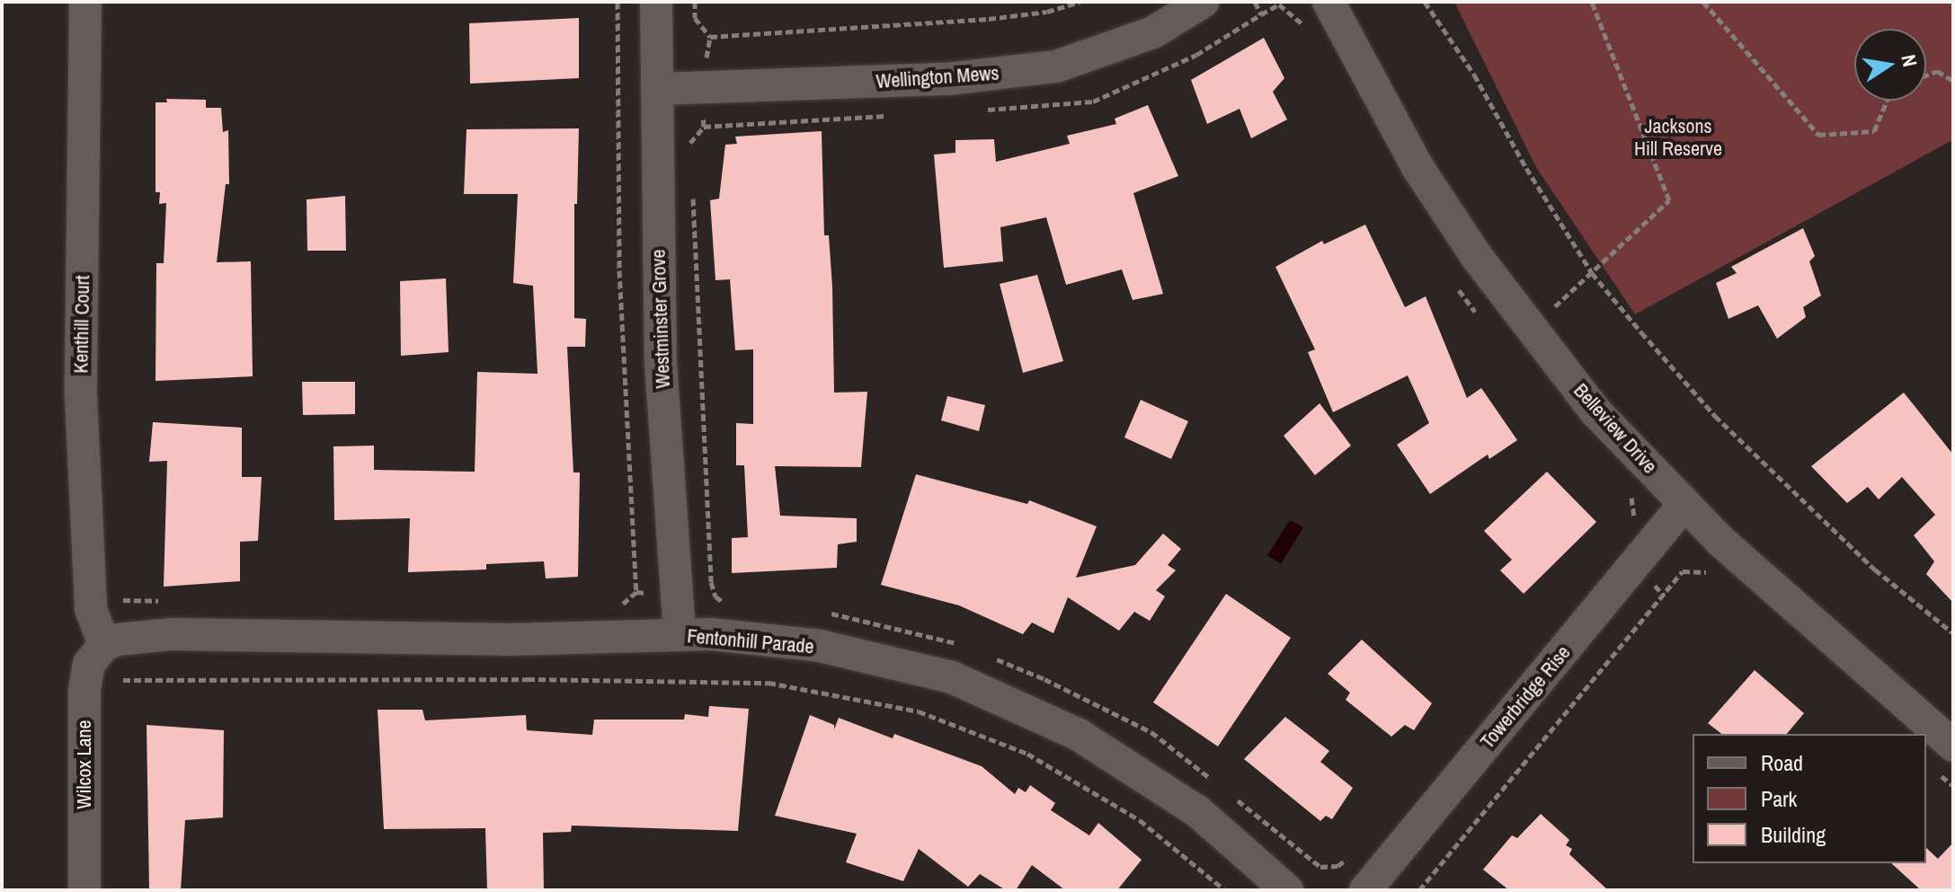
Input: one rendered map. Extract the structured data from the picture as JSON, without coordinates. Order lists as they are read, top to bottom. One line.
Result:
{"streets":{"street":["Wellington Mews","Westminster Grove","Kenthill Court","Belleview Drive","Fentonhill Parade","Towerbridge Rise","Wilcox Lane"]},"crossings":[["Wellington Mews","Westminster Grove"],["Westminster Grove","Fentonhill Parade"],["Kenthill Court","Fentonhill Parade"],["Kenthill Court","Wilcox Lane"],["Belleview Drive","Towerbridge Rise"],["Fentonhill Parade","Wilcox Lane"]],"parks":["Jacksons Hill Reserve"],"legend":["Road","Park","Building"],"north":"right"}
